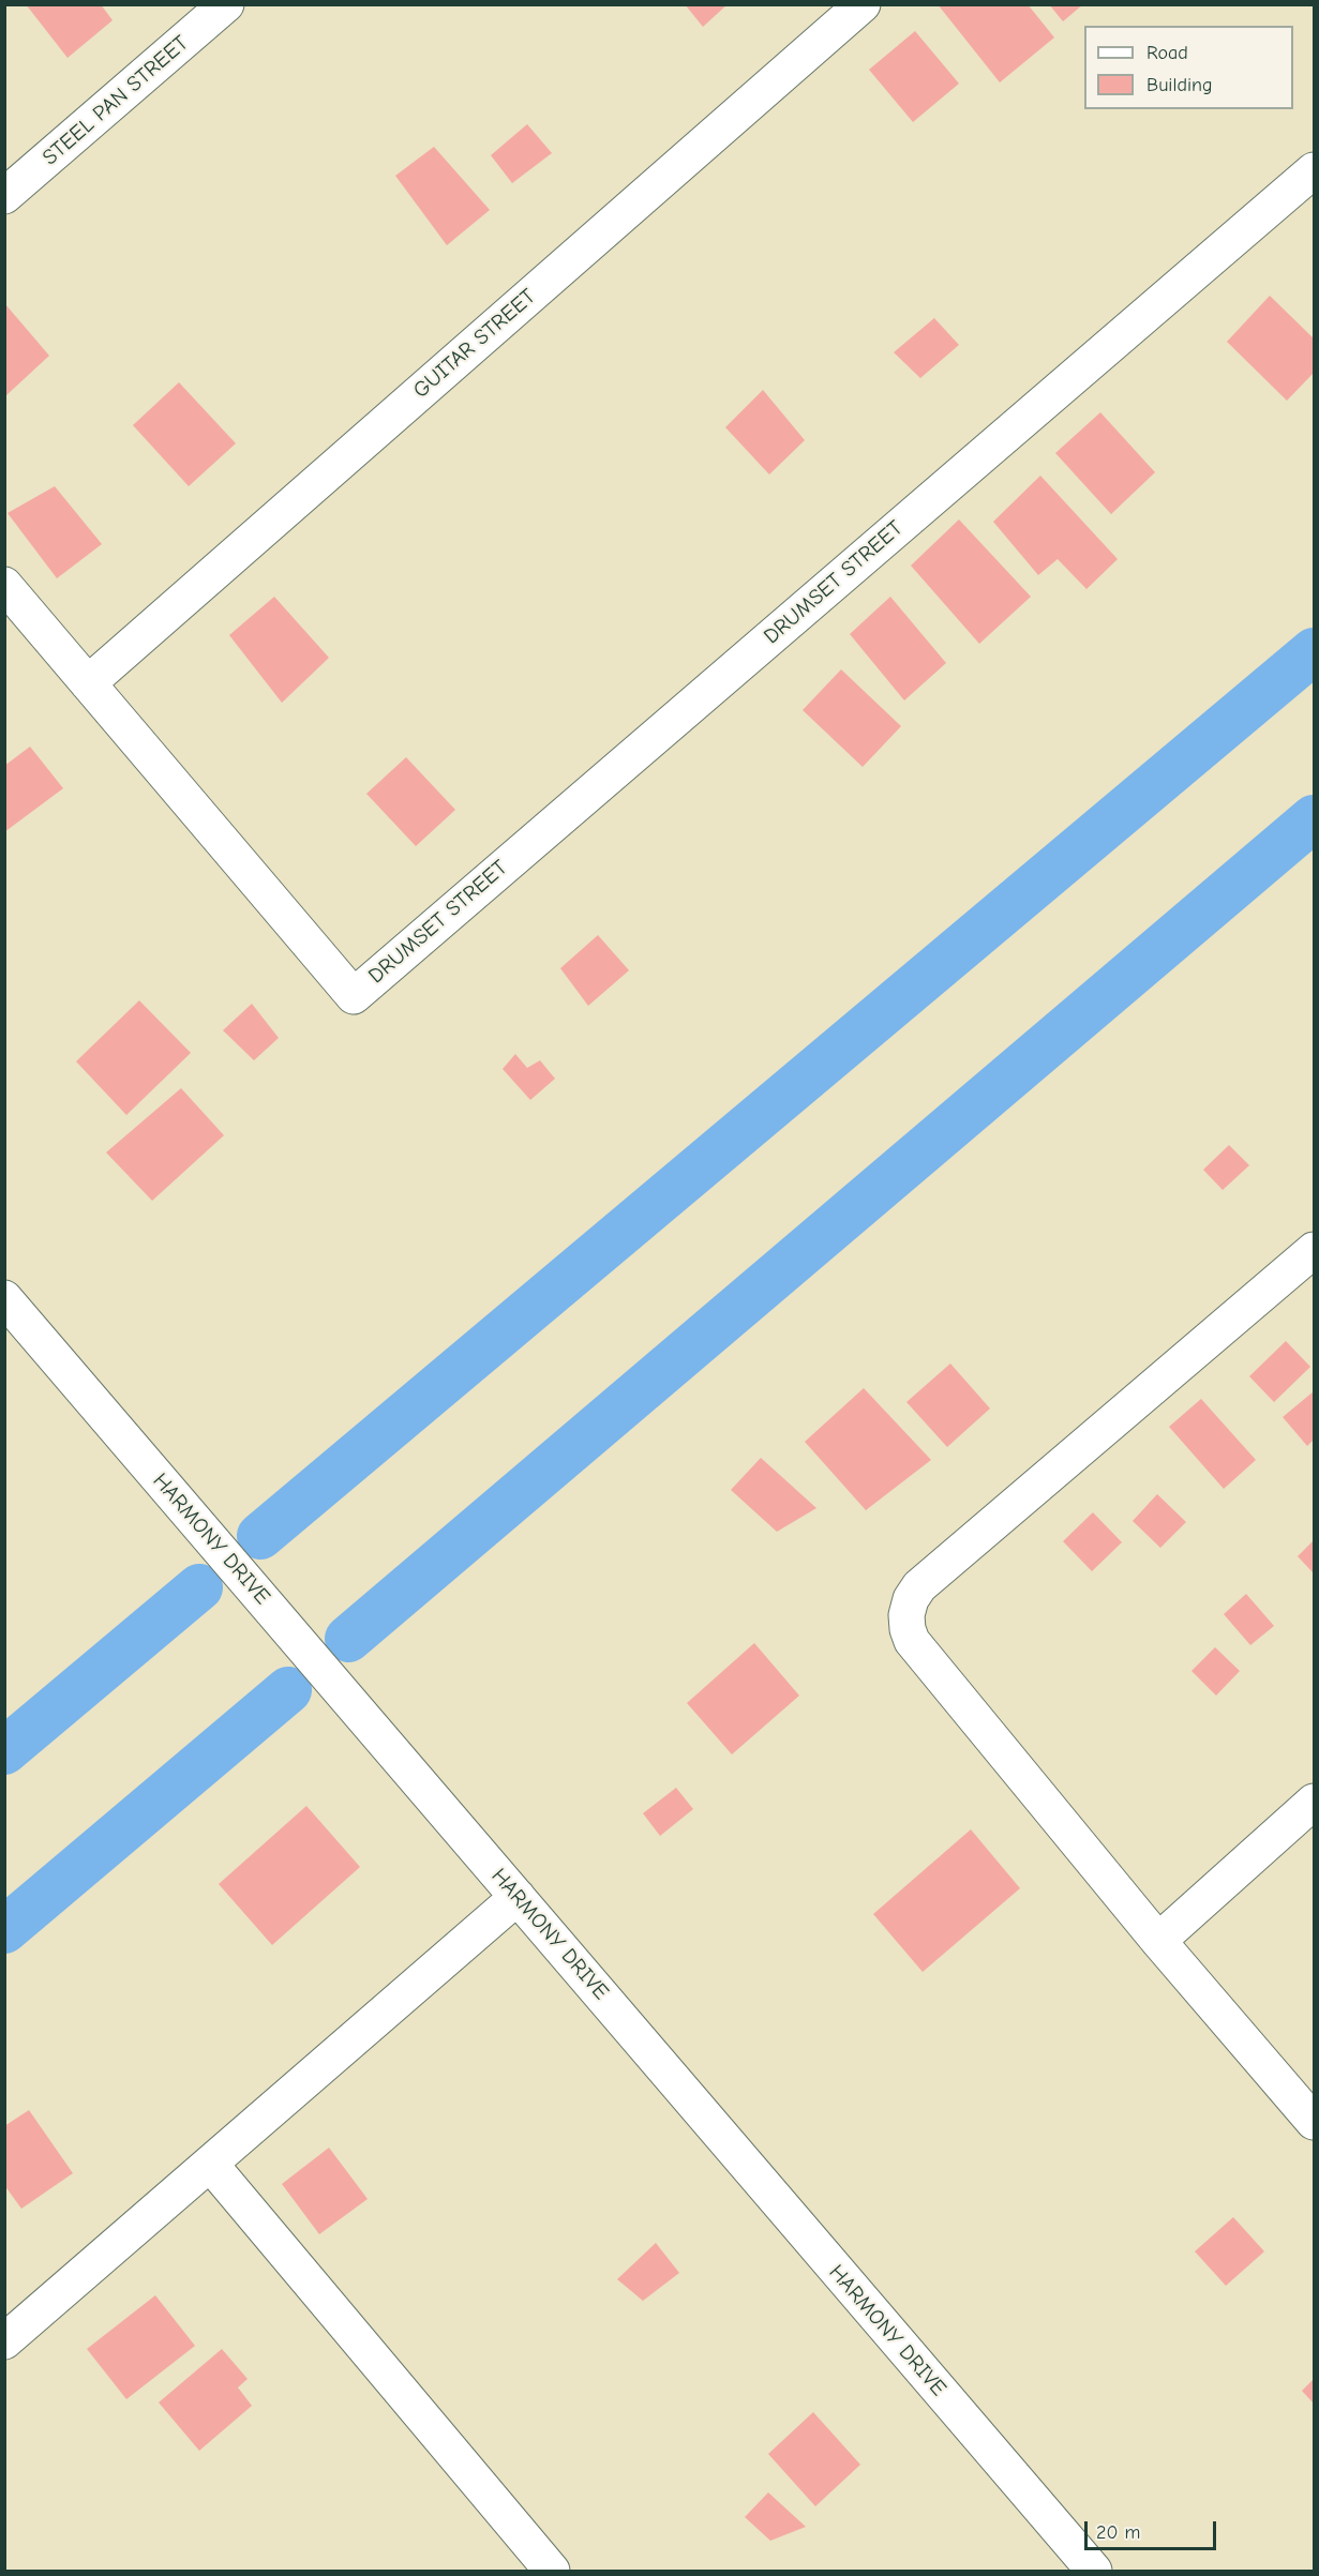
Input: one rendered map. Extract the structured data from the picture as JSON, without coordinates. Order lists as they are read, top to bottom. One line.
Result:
{"streets":{"street":["STEEL PAN STREET","GUITAR STREET","DRUMSET STREET","HARMONY DRIVE"]},"crossings":[["GUITAR STREET","DRUMSET STREET"]],"legend":["Road","Building"],"scale_bar":"20 m"}
